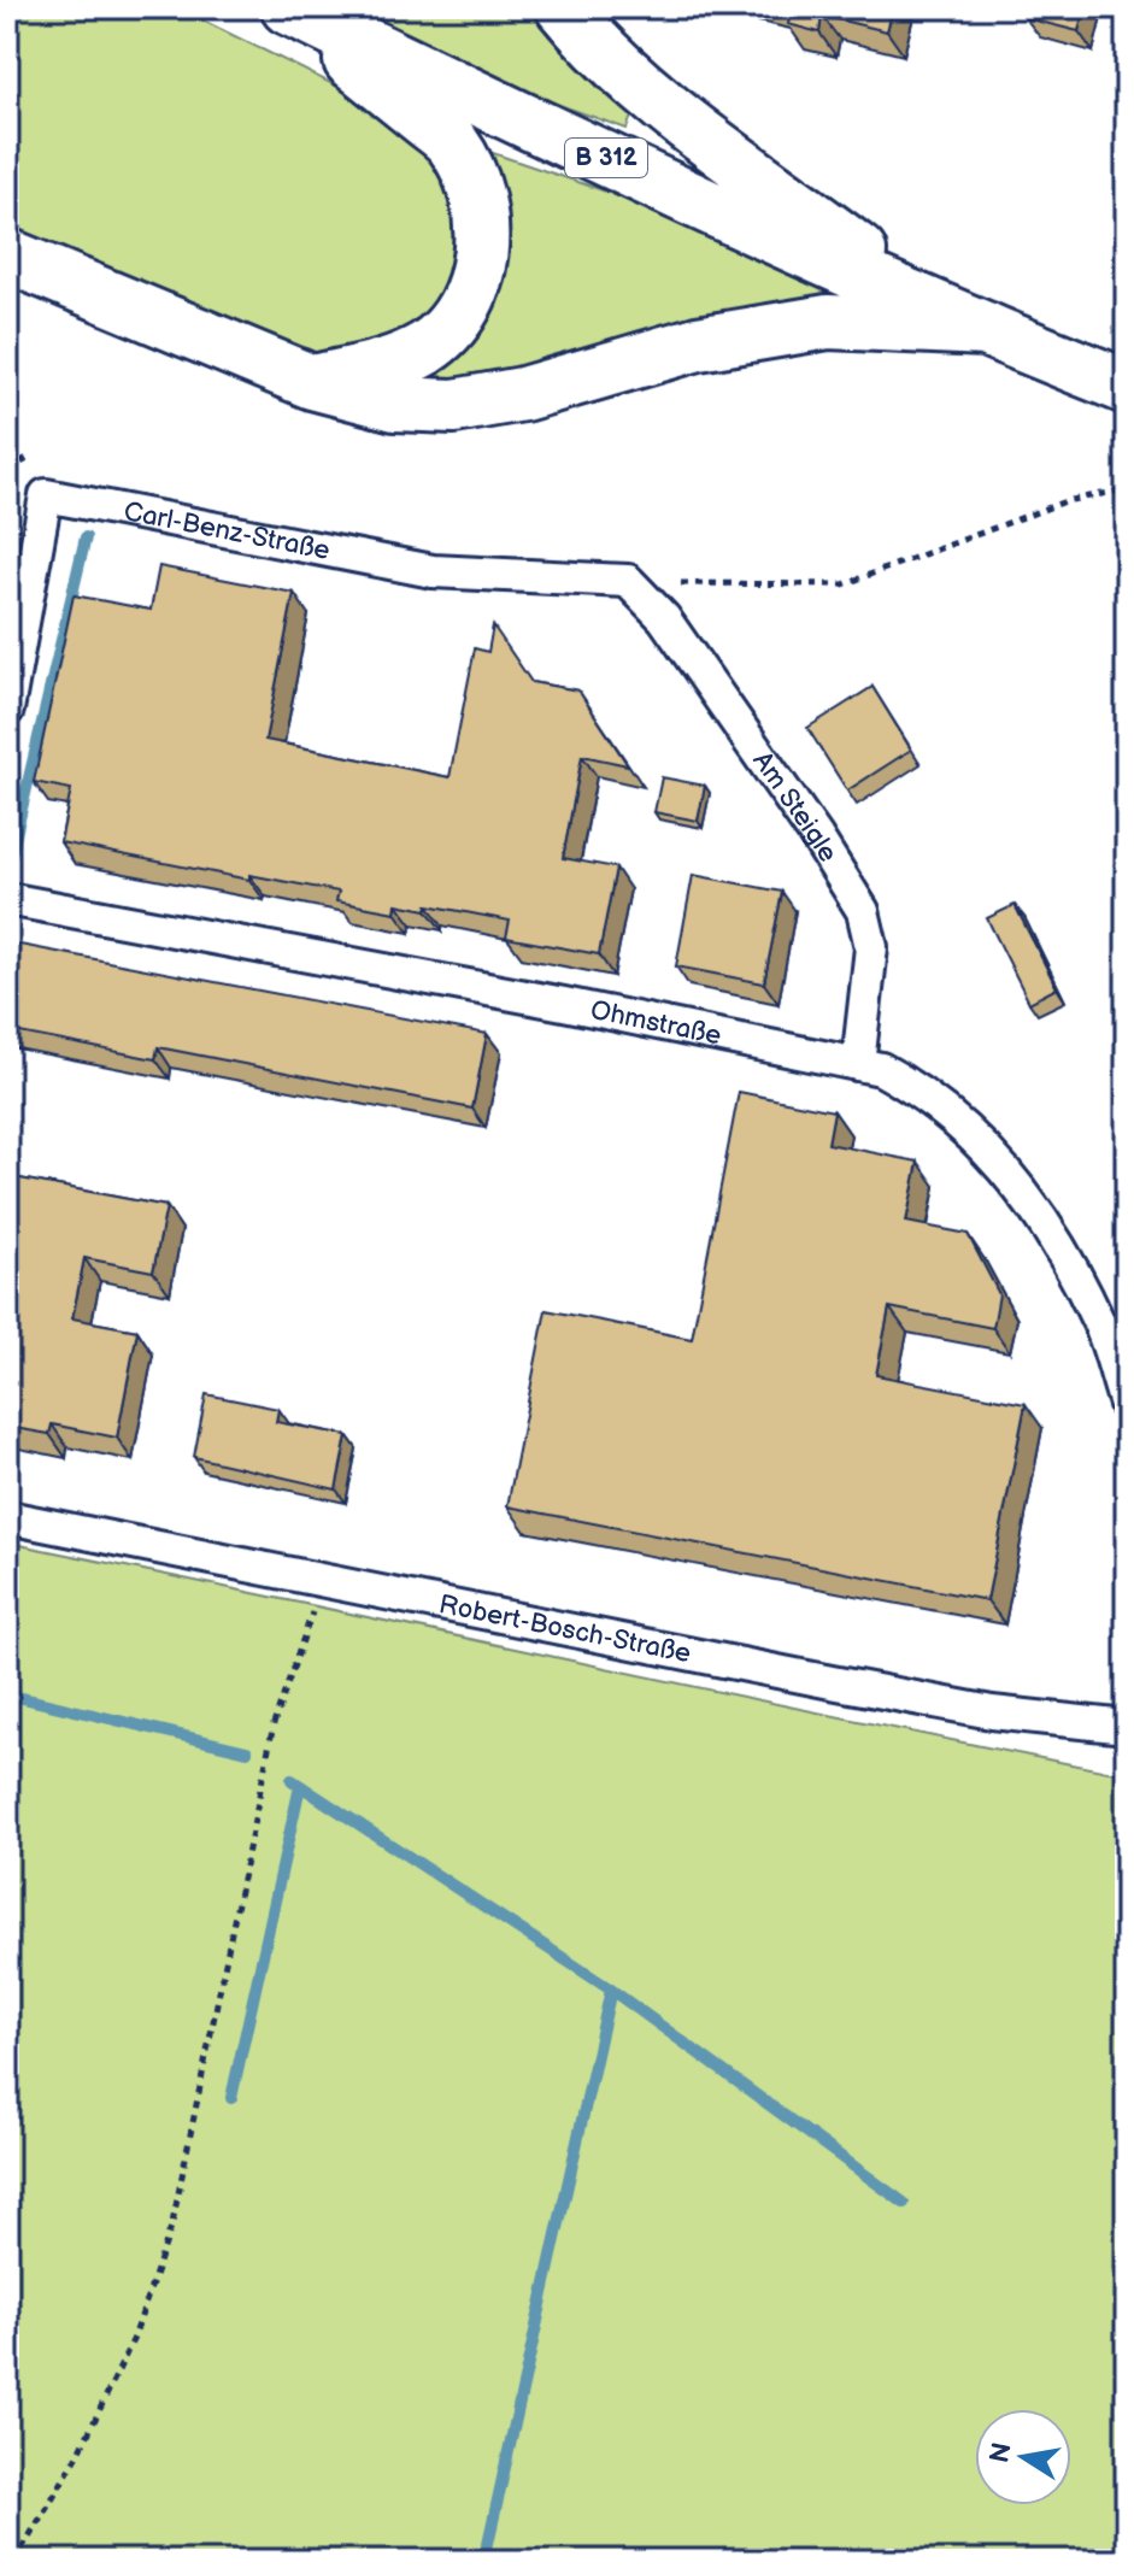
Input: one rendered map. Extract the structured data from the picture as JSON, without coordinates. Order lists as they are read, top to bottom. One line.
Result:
{"streets":{"highway":["B 312"],"street":["Carl-Benz-Straße","Am Steigle","Ohmstraße","Robert-Bosch-Straße"]},"crossings":[["Carl-Benz-Straße","Am Steigle"],["Am Steigle","Ohmstraße"]],"north":"left"}
